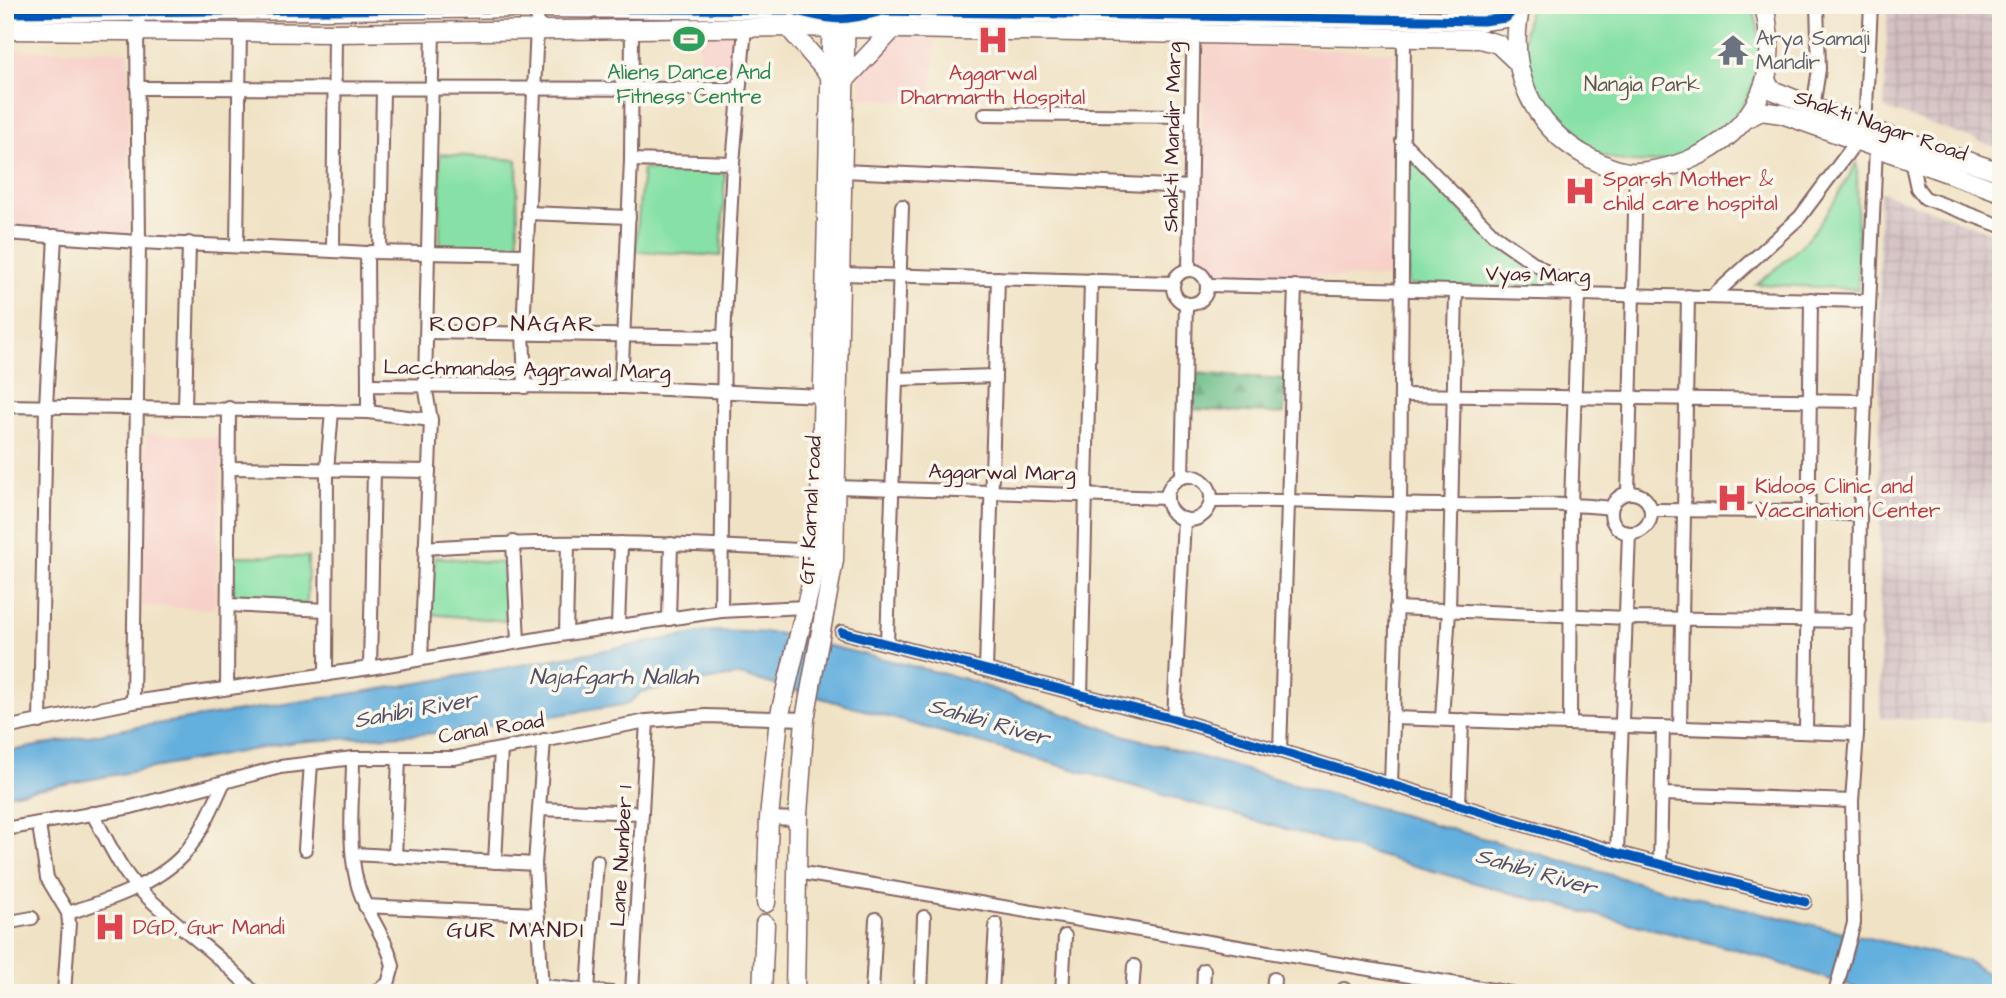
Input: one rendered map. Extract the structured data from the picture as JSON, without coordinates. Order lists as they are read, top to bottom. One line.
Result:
{"streets":{"street":["Shakti Nagar Road","Shakti Mandir Marg","Vyas Marg","Lacchmandas Aggrawal Marg","Aggarwal Marg","GT Karnal road","Canal Road","Lane Number 1"]},"crossings":[["Shakti Mandir Marg","Vyas Marg"],["Lacchmandas Aggrawal Marg","GT Karnal road"],["Aggarwal Marg","GT Karnal road"],["GT Karnal road","Canal Road"],["Canal Road","Lane Number 1"]],"districts":["ROOP NAGAR","GUR MANDI"],"water":["Najafgarh Nallah","Sahibi River"],"parks":["Nangia Park"],"places":{"sports":["Aliens Dance And Fitness Centre"],"hospital":["Aggarwal Dharmarth Hospital","Sparsh Mother & child care hospital","Kidoos Clinic and Vaccination Center","DGD, Gur Mandi"],"temple":["Arya Samaji Mandir"]}}
